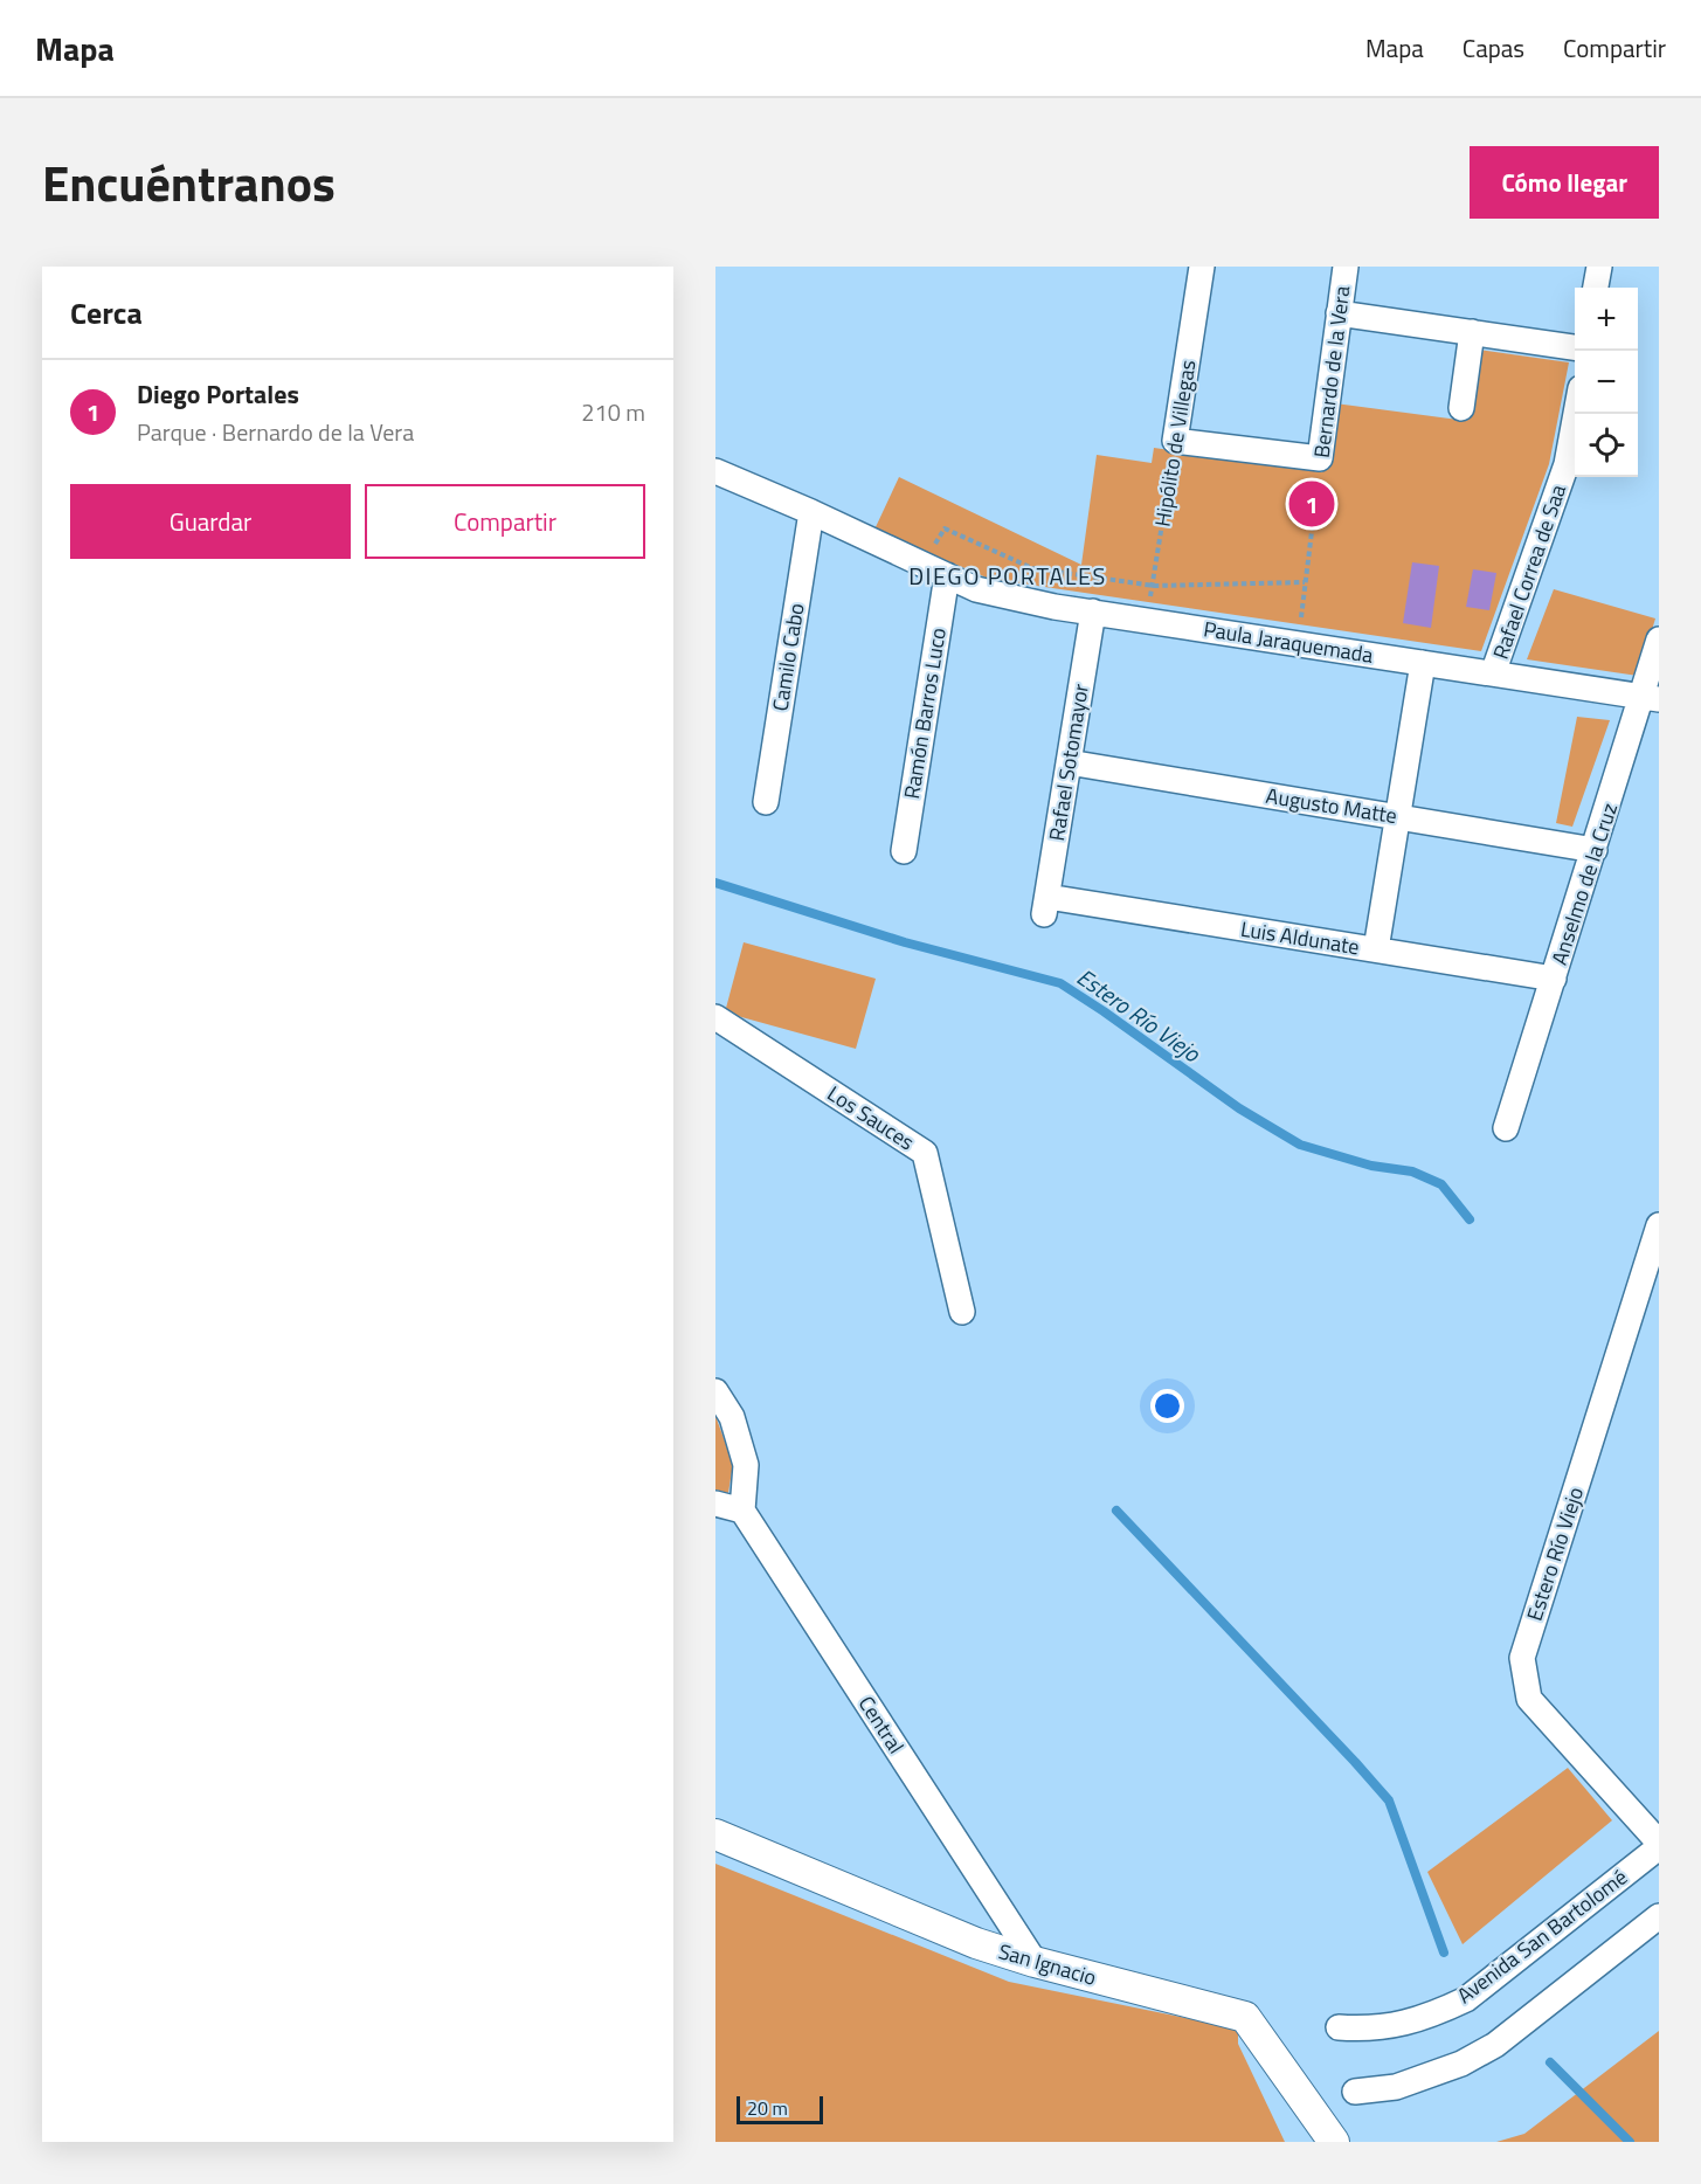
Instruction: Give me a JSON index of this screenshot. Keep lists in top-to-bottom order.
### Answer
{
  "streets": {
    "street": [
      "Bernardo de la Vera",
      "Hipólito de Villegas",
      "Rafael Correa de Saa",
      "Paula Jaraquemada",
      "Camilo Cabo",
      "Ramón Barros Luco",
      "Rafael Sotomayor",
      "Augusto Matte",
      "Anselmo de la Cruz",
      "Luis Aldunate",
      "Los Sauces",
      "Estero Río Viejo",
      "Central",
      "Avenida San Bartolomé",
      "San Ignacio"
    ]
  },
  "crossings": [
    ["Bernardo de la Vera", "Paula Jaraquemada"],
    ["Hipólito de Villegas", "Paula Jaraquemada"],
    ["Rafael Correa de Saa", "Paula Jaraquemada"],
    ["Paula Jaraquemada", "Camilo Cabo"],
    ["Paula Jaraquemada", "Ramón Barros Luco"],
    ["Paula Jaraquemada", "Rafael Sotomayor"],
    ["Paula Jaraquemada", "Anselmo de la Cruz"],
    ["Rafael Sotomayor", "Augusto Matte"],
    ["Rafael Sotomayor", "Luis Aldunate"],
    ["Augusto Matte", "Anselmo de la Cruz"],
    ["Anselmo de la Cruz", "Luis Aldunate"],
    ["Estero Río Viejo", "Avenida San Bartolomé"],
    ["Central", "San Ignacio"]
  ],
  "districts": ["DIEGO PORTALES"],
  "water": ["Estero Río Viejo"],
  "scale_bar": "20 m",
  "page": {
    "header": "Mapa",
    "nav": ["Mapa", "Capas", "Compartir"],
    "title": "Encuéntranos",
    "buttons": [
      "Cómo llegar",
      ["Guardar", "Compartir"]
    ],
    "heading": "Cerca",
    "map_buttons": ["+", "−"],
    "list": [
      {
        "mark": "1",
        "name": "Diego Portales",
        "note": "Parque · Bernardo de la Vera",
        "value": "210 m"
      }
    ],
    "pins": "1",
    "scale": "20 m"
  }
}
